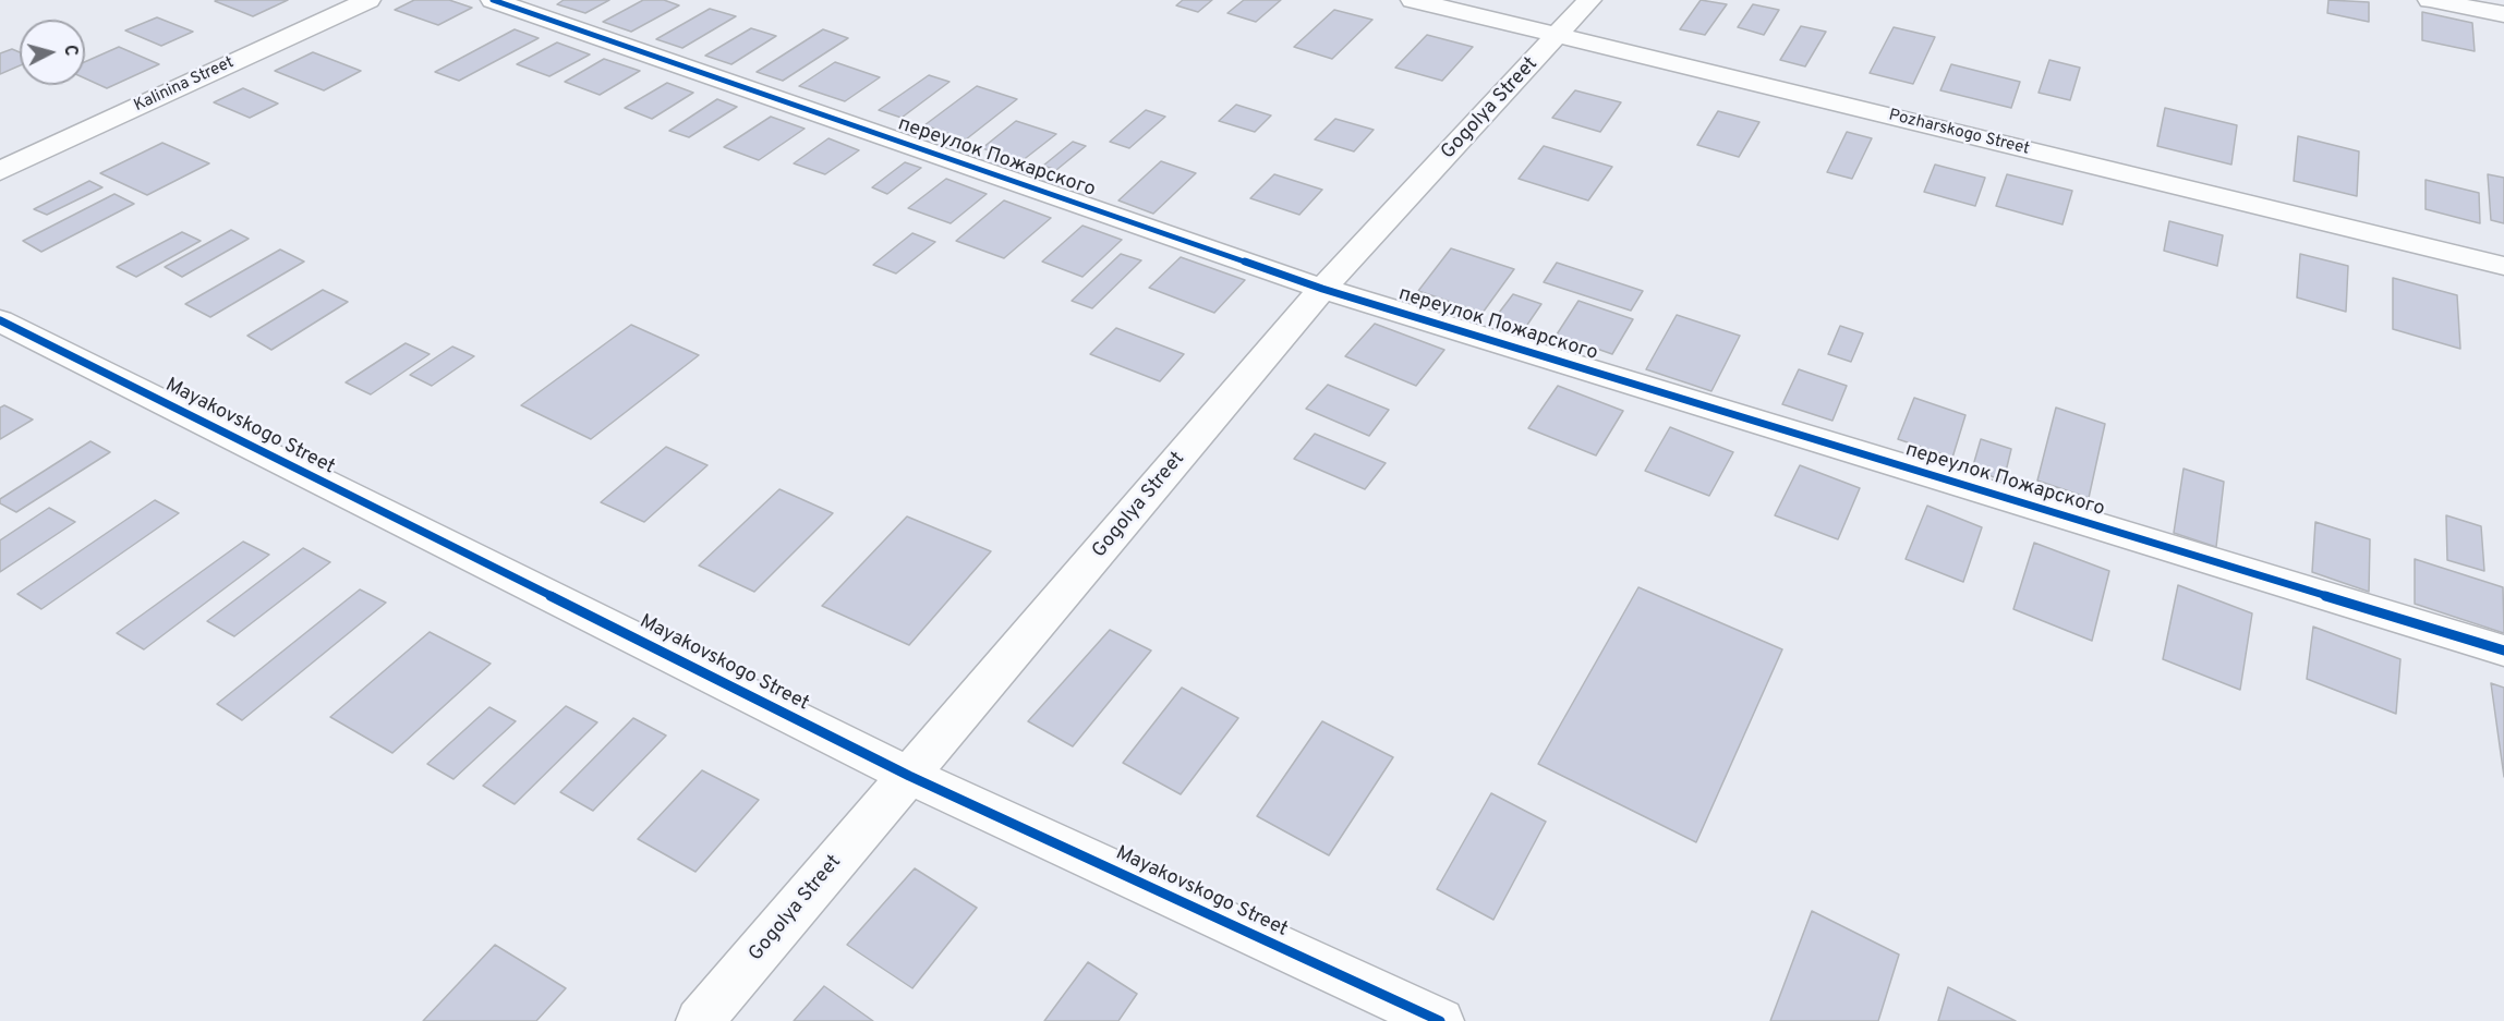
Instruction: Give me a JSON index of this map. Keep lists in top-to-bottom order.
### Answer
{
  "streets": {
    "street": [
      "Kalinina Street",
      "Gogolya Street",
      "Pozharskogo Street",
      "переулок Пожарского",
      "Mayakovskogo Street"
    ]
  },
  "crossings": [
    ["Gogolya Street", "Pozharskogo Street"],
    ["Gogolya Street", "переулок Пожарского"],
    ["Gogolya Street", "Mayakovskogo Street"]
  ],
  "north": "right"
}
